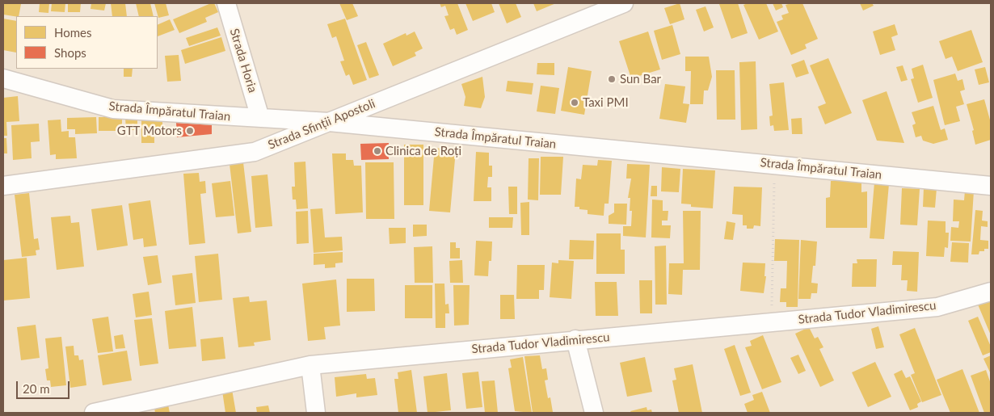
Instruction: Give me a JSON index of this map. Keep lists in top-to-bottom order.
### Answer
{
  "streets": {
    "street": [
      "Strada Horia",
      "Strada Împăratul Traian",
      "Strada Sfinții Apostoli",
      "Strada Tudor Vladimirescu"
    ]
  },
  "crossings": [
    ["Strada Horia", "Strada Împăratul Traian"],
    ["Strada Împăratul Traian", "Strada Sfinții Apostoli"]
  ],
  "places": [
    "Sun Bar",
    "Taxi PMI",
    "GTT Motors",
    "Clinica de Roți"
  ],
  "legend": ["Homes", "Shops"],
  "scale_bar": "20 m"
}
